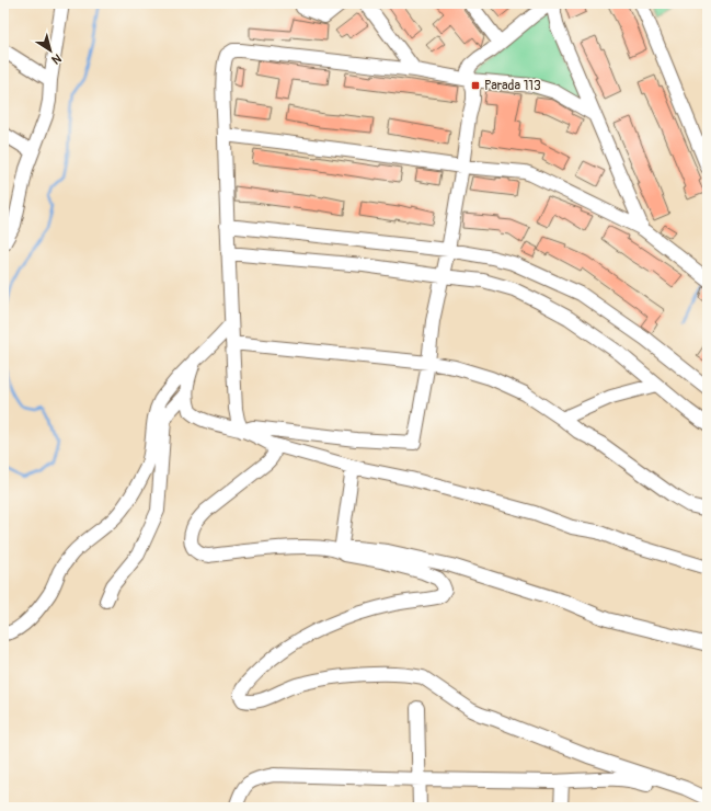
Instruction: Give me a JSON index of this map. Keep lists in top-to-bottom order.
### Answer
{
  "places": {
    "transit": ["Parada 113"]
  },
  "north": "bottom right"
}
